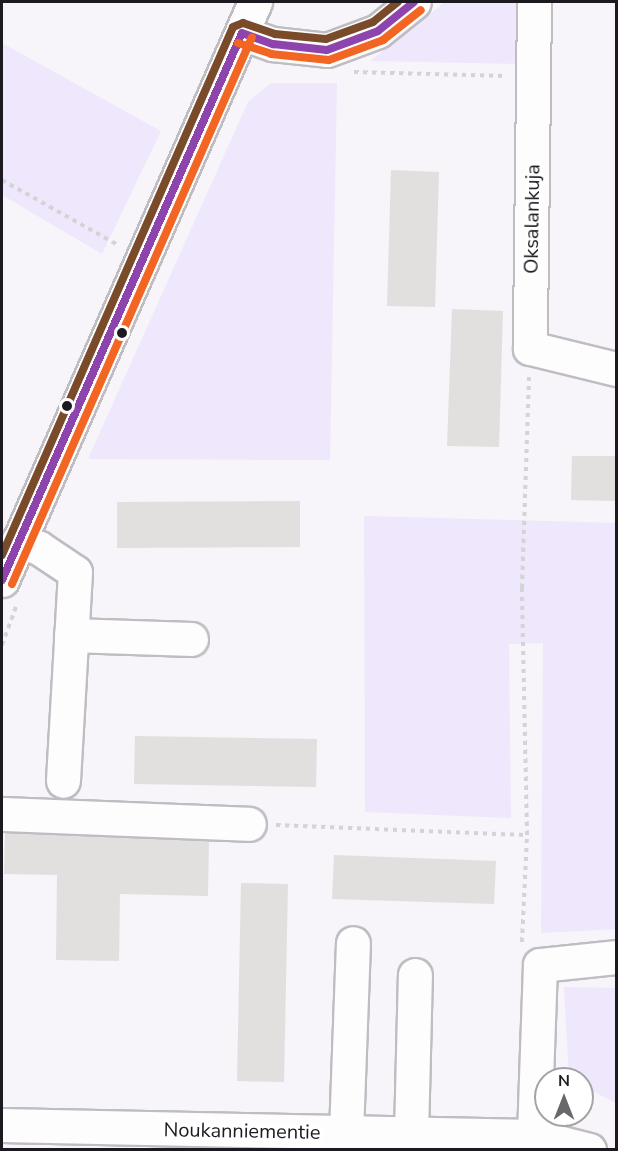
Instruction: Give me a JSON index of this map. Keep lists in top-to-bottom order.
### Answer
{
  "streets": {
    "street": ["Oksalankuja", "Noukanniementie"]
  },
  "north": "top"
}
